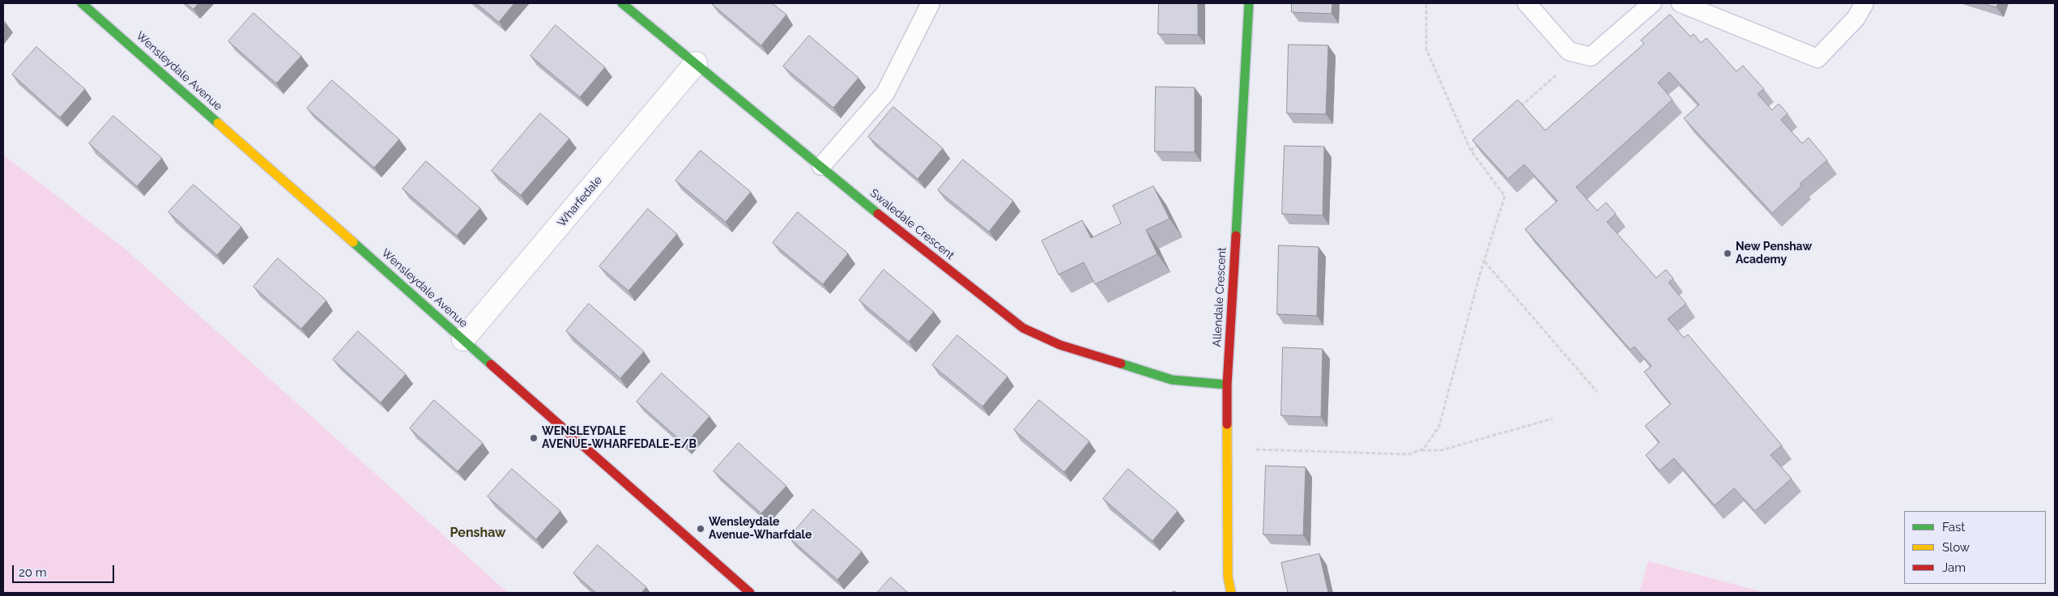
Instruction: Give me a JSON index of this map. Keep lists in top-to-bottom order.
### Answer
{
  "streets": {
    "street": [
      "Wensleydale Avenue",
      "Wharfedale",
      "Swaledale Crescent",
      "Allendale Crescent"
    ]
  },
  "crossings": [
    ["Wensleydale Avenue", "Wharfedale"],
    ["Wharfedale", "Swaledale Crescent"],
    ["Swaledale Crescent", "Allendale Crescent"]
  ],
  "districts": ["Penshaw"],
  "places": ["New Penshaw Academy", "WENSLEYDALE AVENUE-WHARFEDALE-E/B", "Wensleydale Avenue-Wharfdale"],
  "legend": ["Fast", "Slow", "Jam"],
  "scale_bar": "20 m"
}
